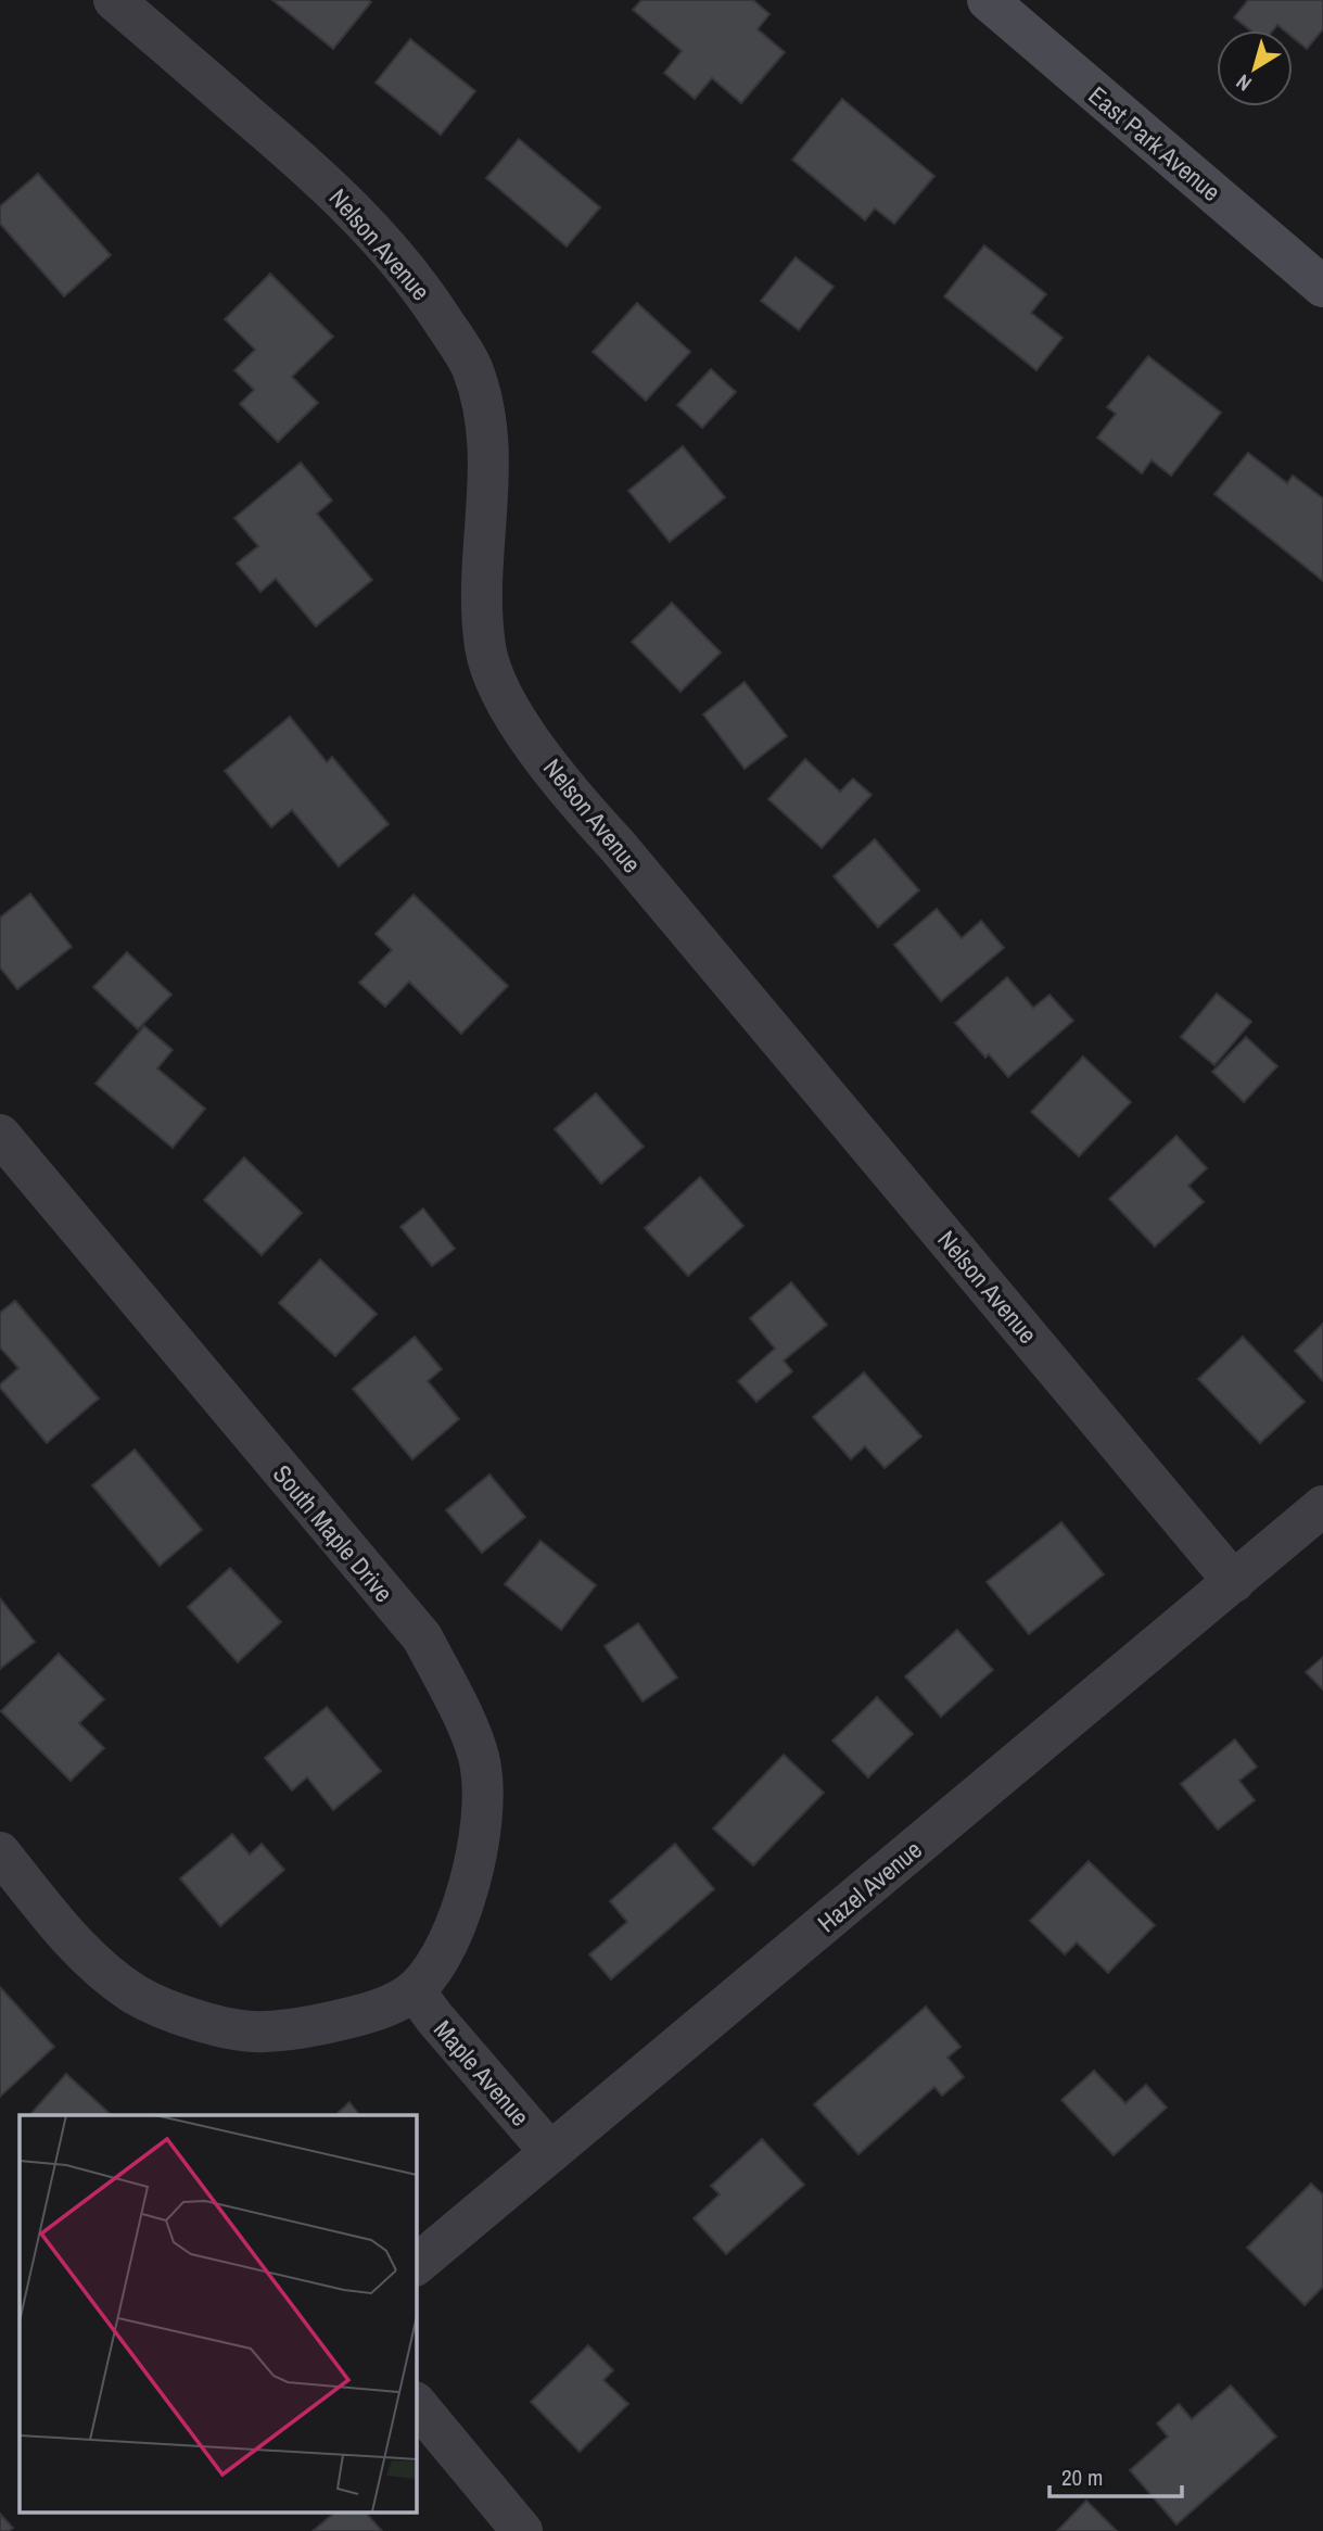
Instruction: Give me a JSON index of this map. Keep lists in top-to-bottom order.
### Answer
{
  "streets": {
    "main road": ["East Park Avenue"],
    "street": [
      "Nelson Avenue",
      "South Maple Drive",
      "Hazel Avenue",
      "Maple Avenue"
    ]
  },
  "crossings": [
    ["Nelson Avenue", "Hazel Avenue"],
    ["South Maple Drive", "Maple Avenue"],
    ["Hazel Avenue", "Maple Avenue"]
  ],
  "scale_bar": "20 m",
  "north": "bottom left"
}
